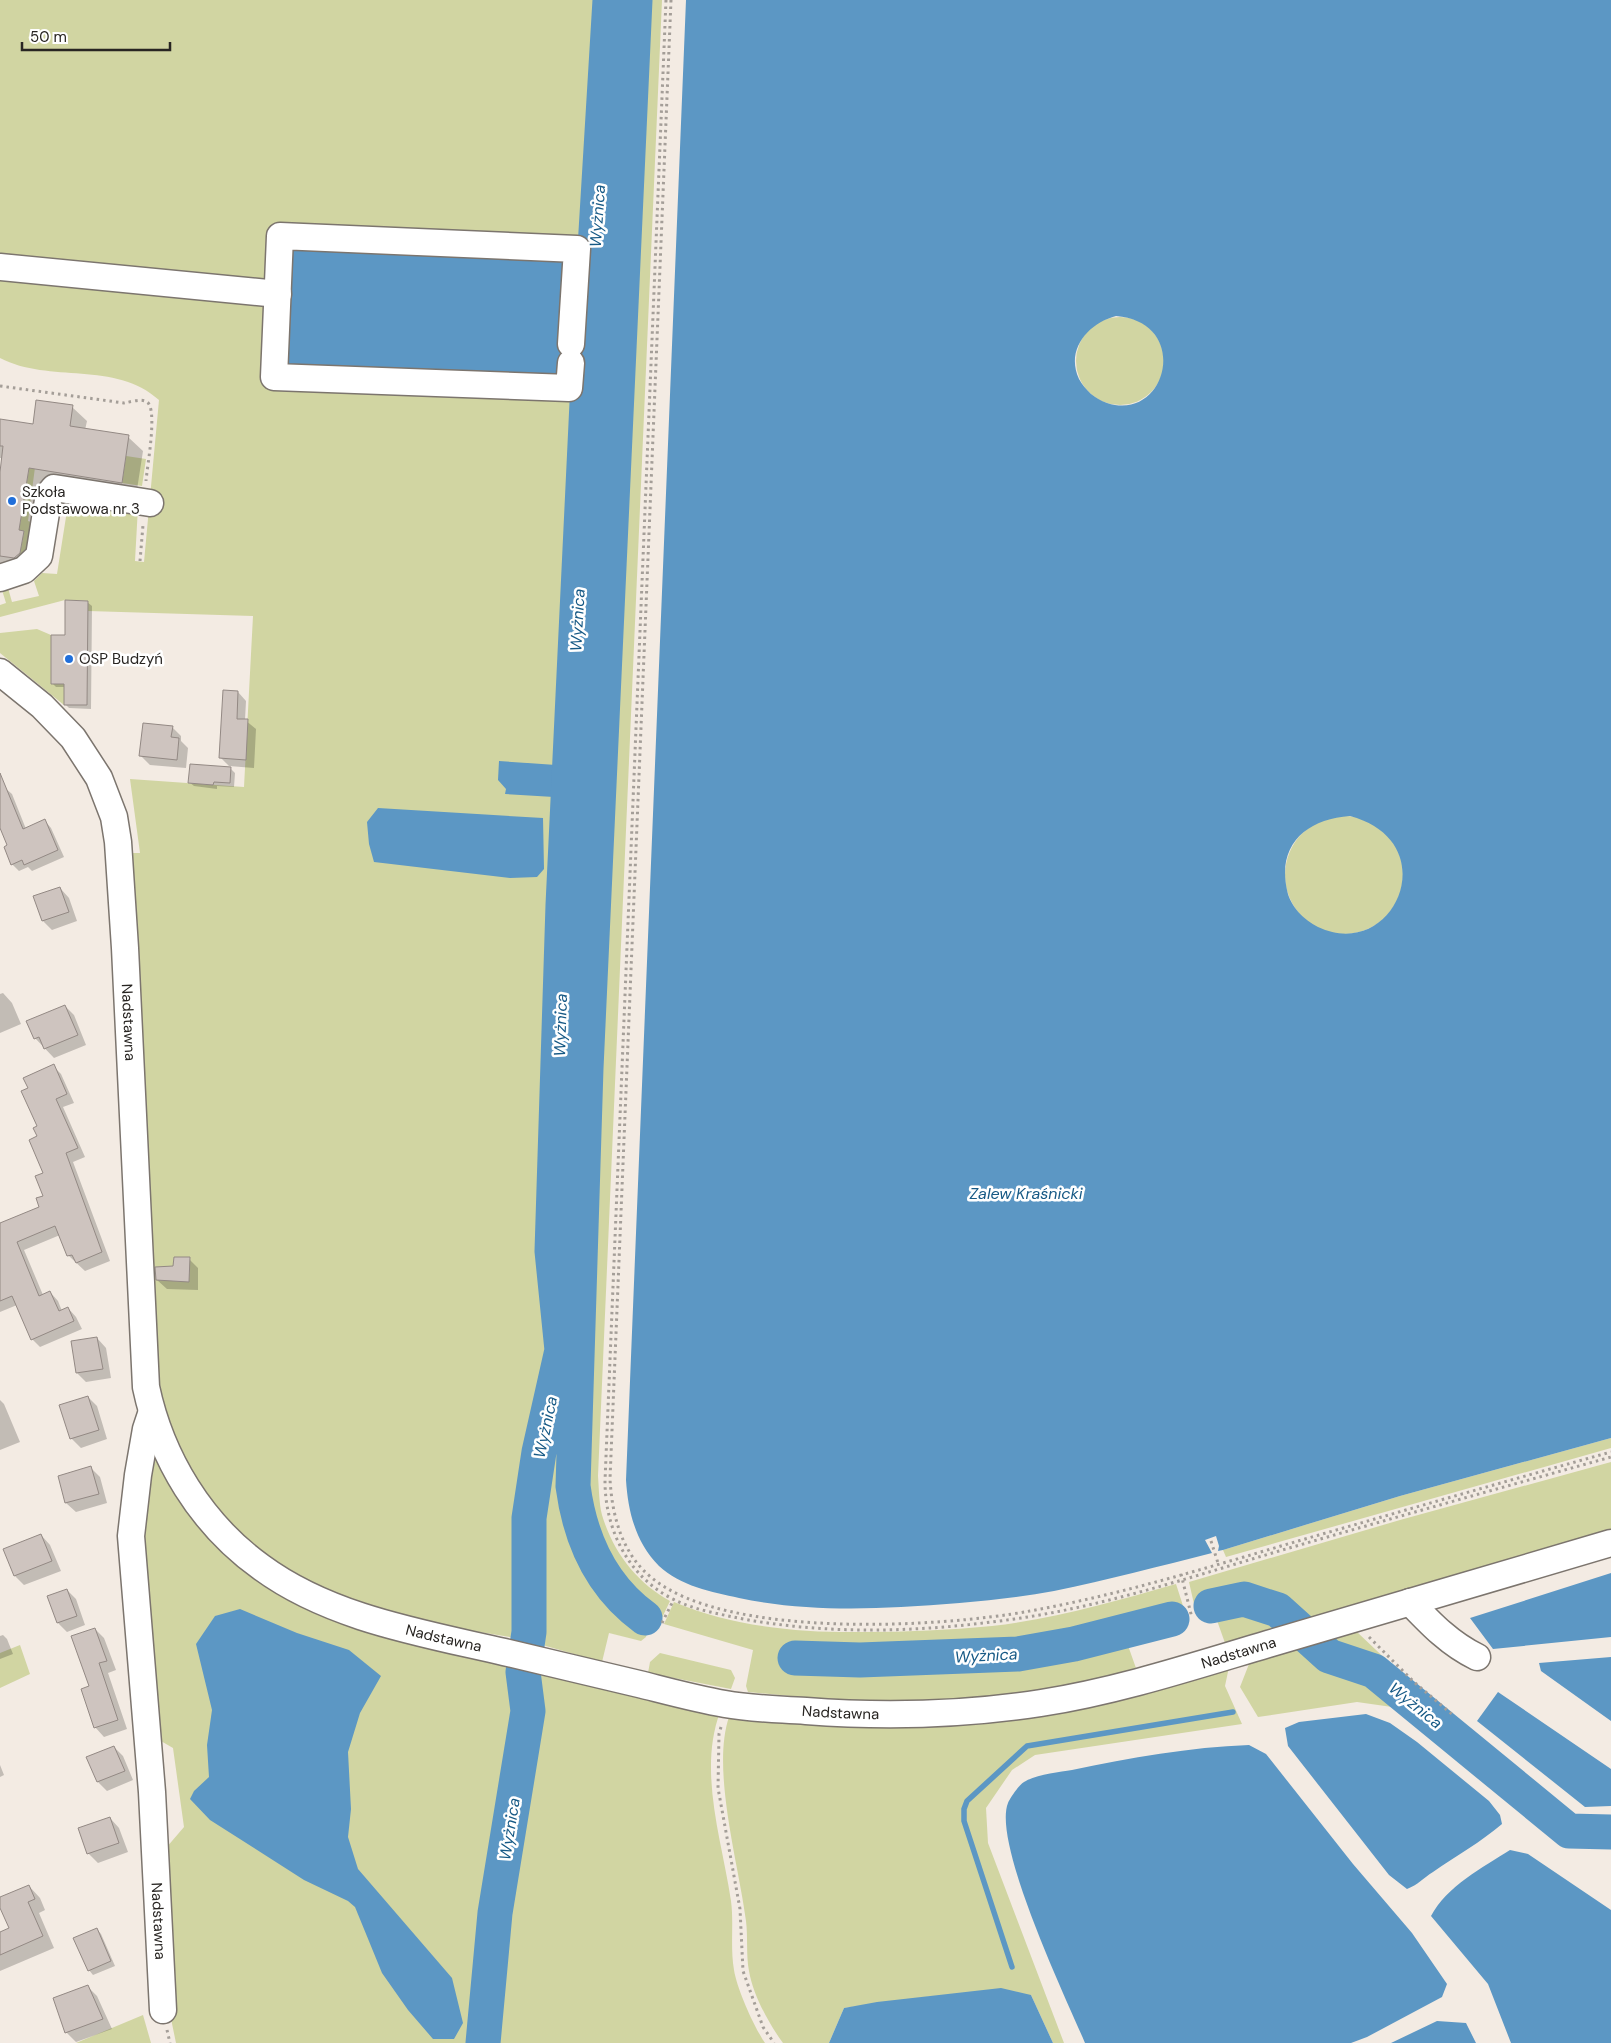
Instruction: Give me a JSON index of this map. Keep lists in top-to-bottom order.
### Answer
{
  "streets": {
    "street": ["Nadstawna"]
  },
  "water": ["Wyżnica", "Zalew Kraśnicki"],
  "places": ["Szkoła Podstawowa nr 3", "OSP Budzyń"],
  "scale_bar": "50 m"
}
